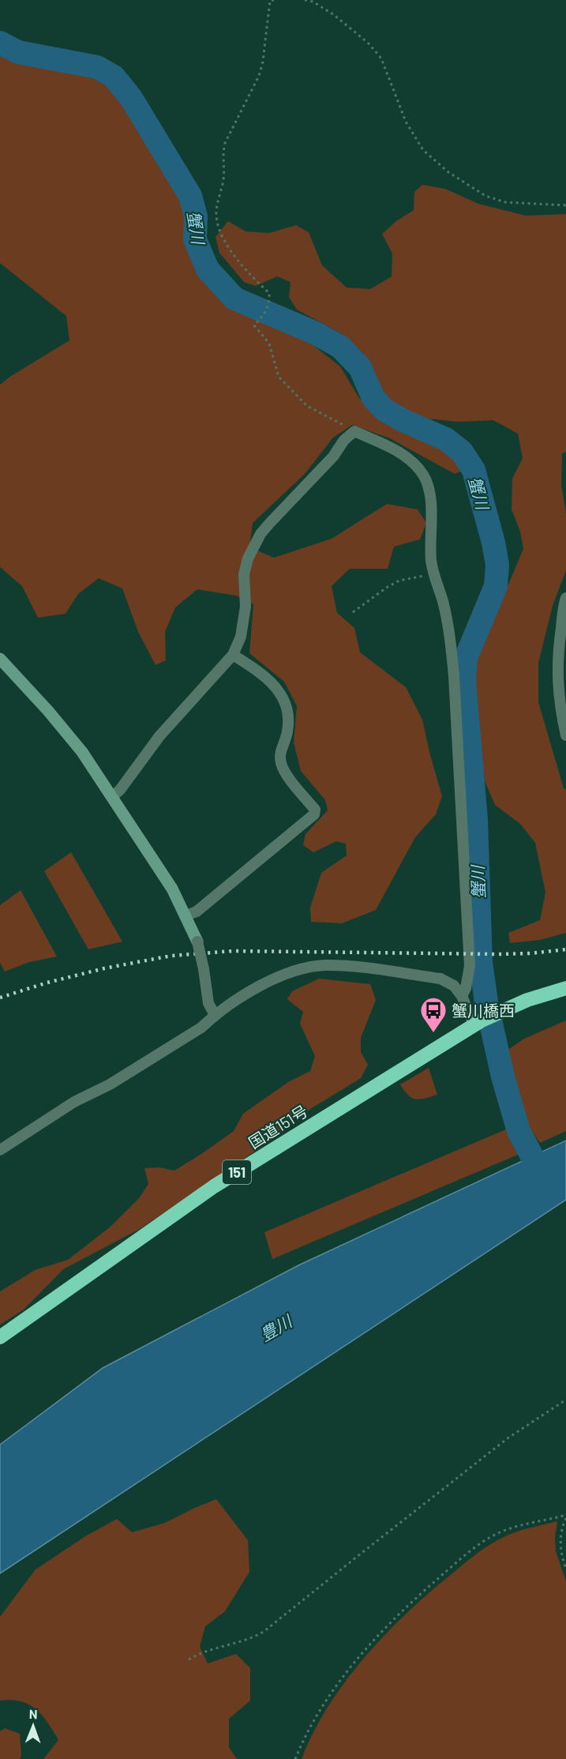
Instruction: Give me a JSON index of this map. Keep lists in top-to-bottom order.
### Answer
{
  "streets": {
    "highway": ["国道151号", "151"]
  },
  "water": ["蟹川", "豊川"],
  "places": {
    "bus stop": ["蟹川橋西"]
  },
  "north": "top"
}
